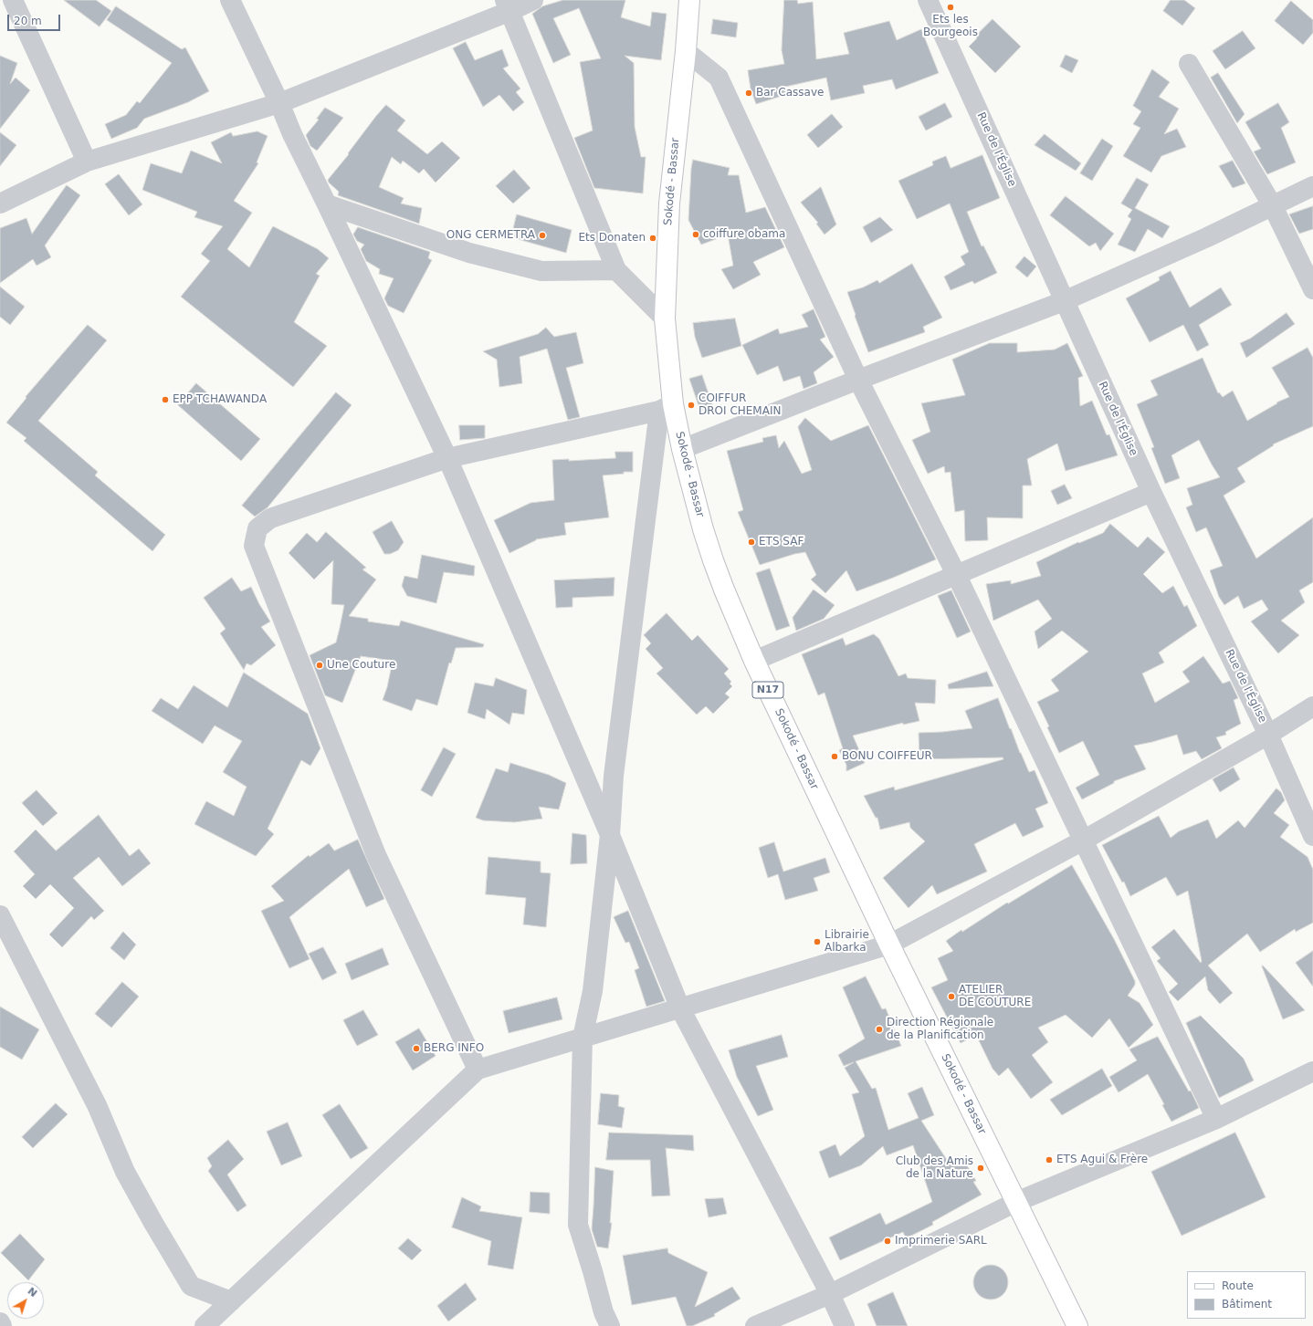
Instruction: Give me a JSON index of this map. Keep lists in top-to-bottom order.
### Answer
{
  "streets": {
    "main road": ["Sokodé - Bassar", "N17"],
    "street": ["Rue de l'Église"]
  },
  "places": [
    "Ets les Bourgeois",
    "Bar Cassave",
    "coiffure obama",
    "ONG CERMETRA",
    "Ets Donaten",
    "EPP TCHAWANDA",
    "COIFFUR DROI CHEMAIN",
    "ETS SAF",
    "Une Couture",
    "BONU COIFFEUR",
    "Librairie Albarka",
    "ATELIER DE COUTURE",
    "Direction Régionale de la Planification",
    "BERG INFO",
    "ETS Agui & Frère",
    "Club des Amis de la Nature",
    "Imprimerie SARL"
  ],
  "legend": ["Route", "Bâtiment"],
  "scale_bar": "20 m",
  "north": "top right"
}
